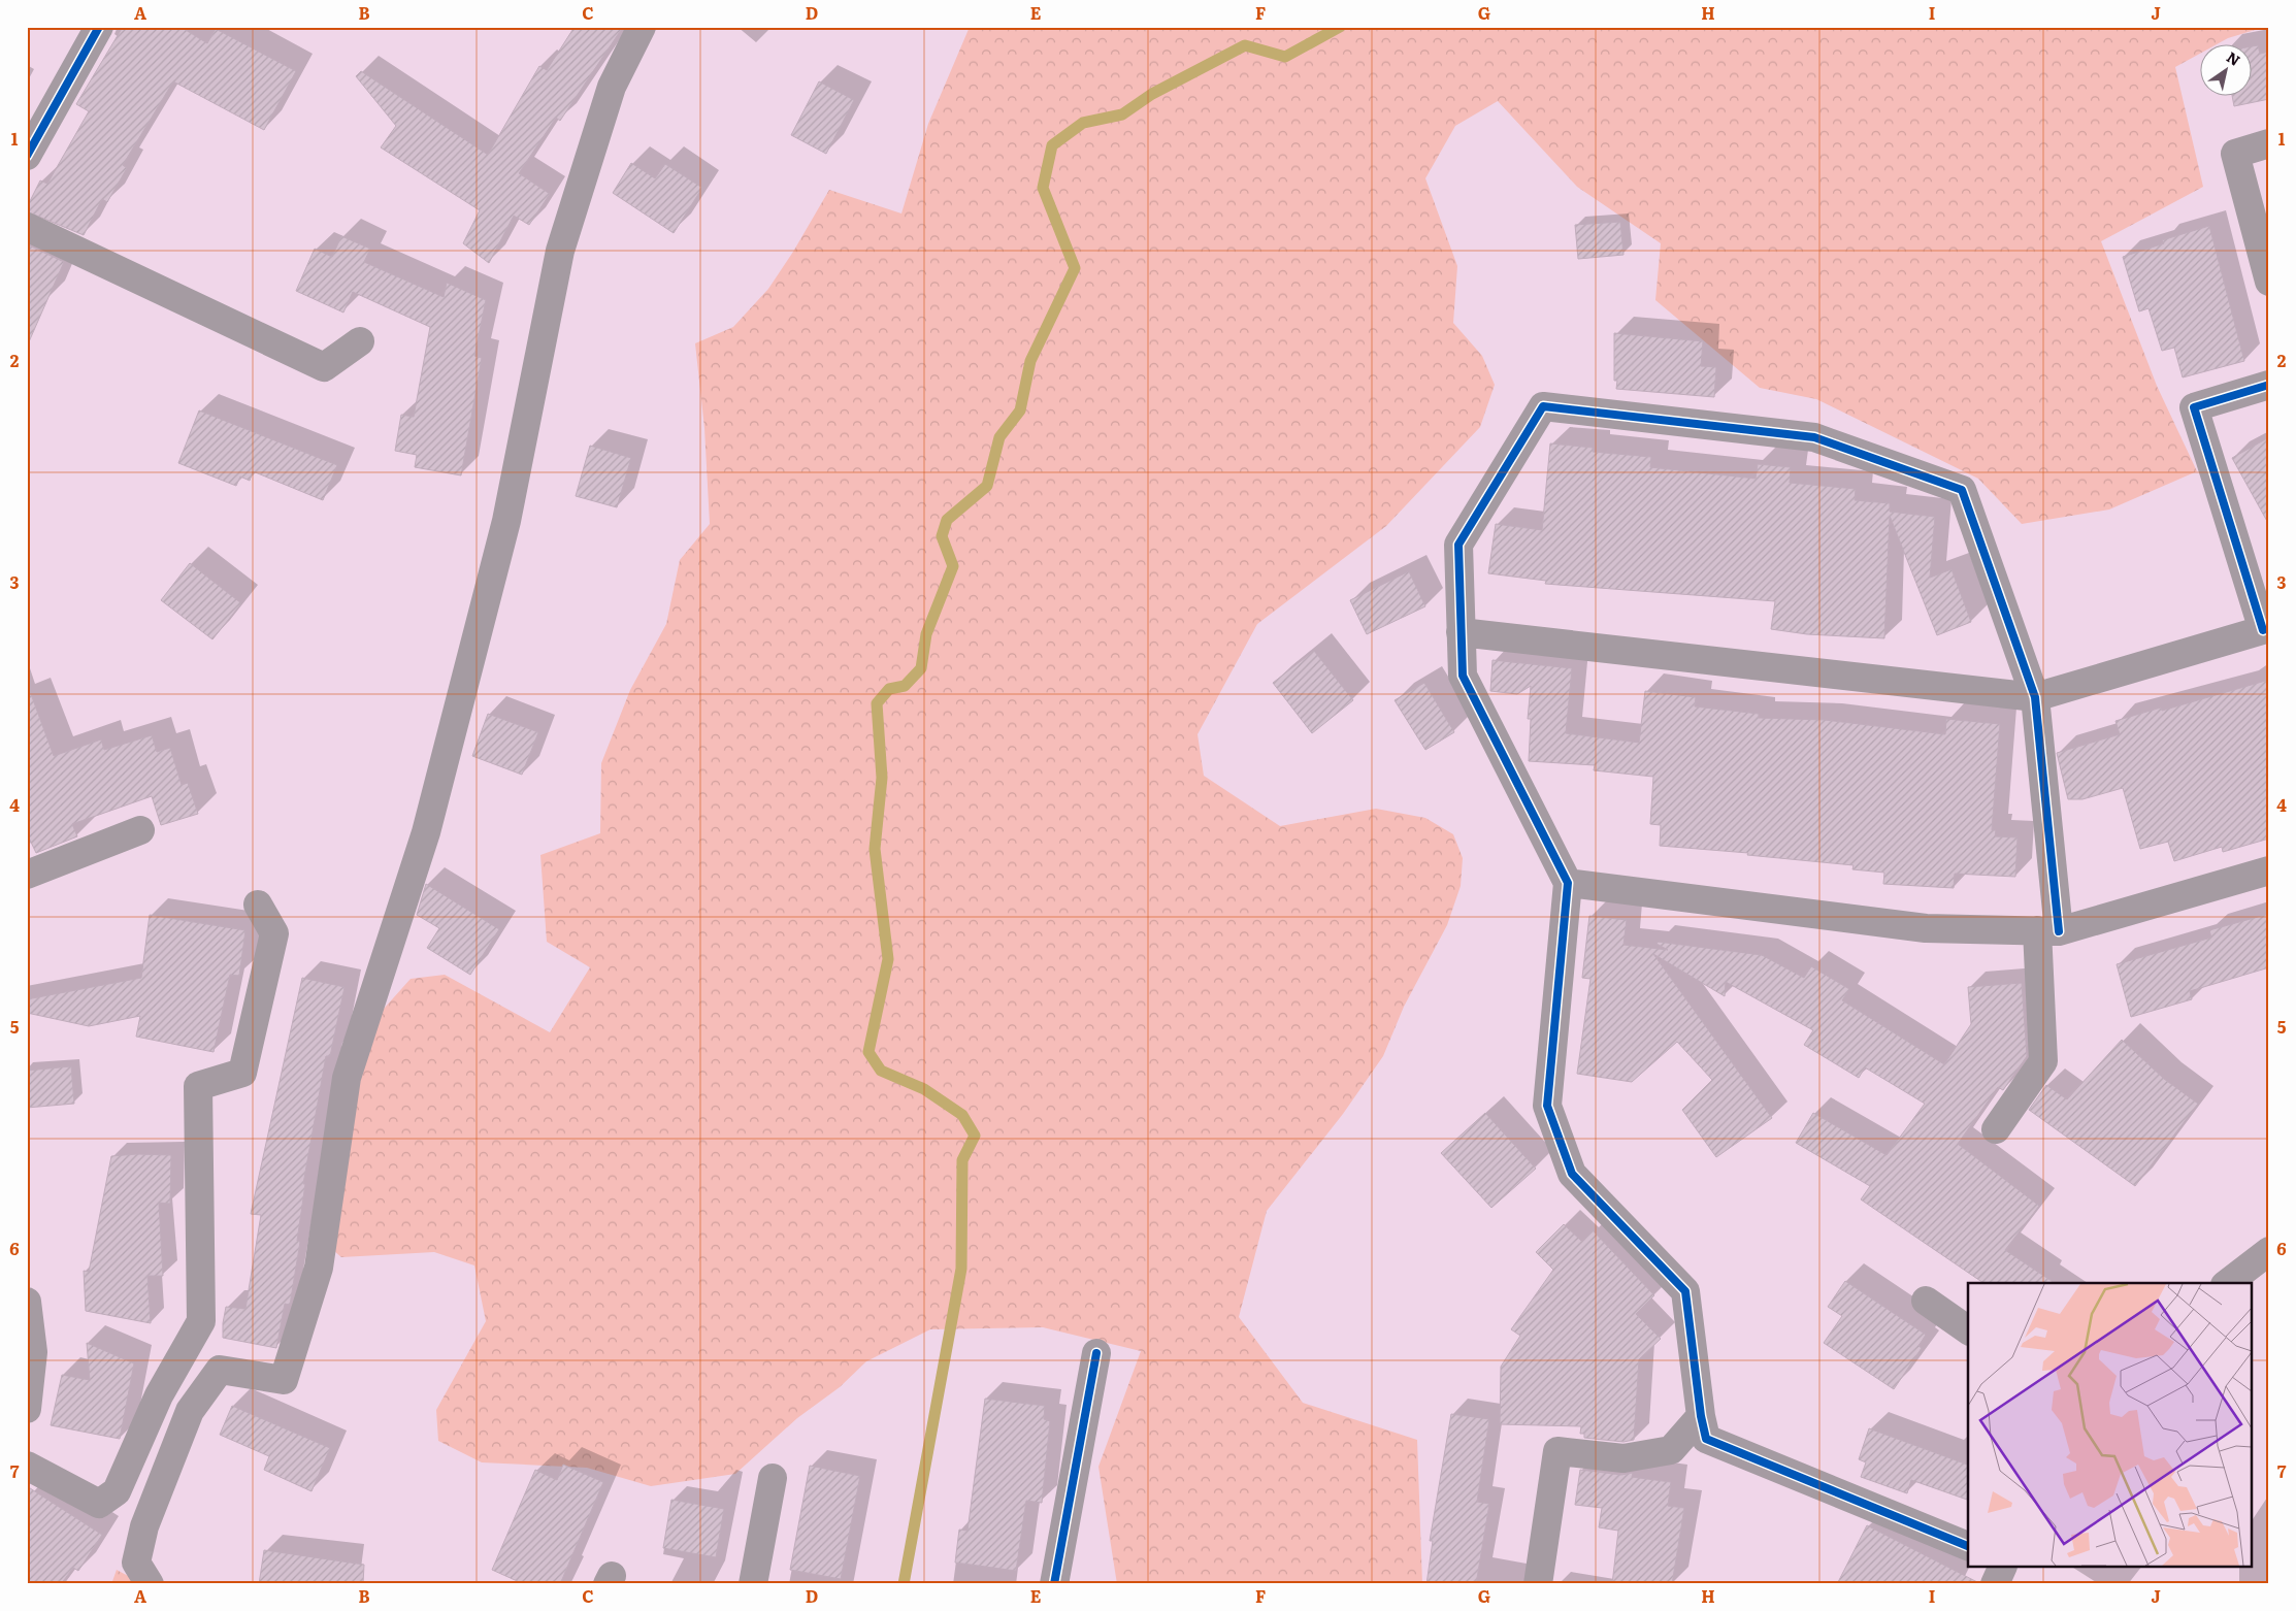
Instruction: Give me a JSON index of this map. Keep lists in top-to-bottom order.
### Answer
{
  "north": "top right",
  "grid": {
    "columns": [
      "A",
      "B",
      "C",
      "D",
      "E",
      "F",
      "G",
      "H",
      "I",
      "J"
    ],
    "rows": [
      "1",
      "2",
      "3",
      "4",
      "5",
      "6",
      "7"
    ]
  }
}
